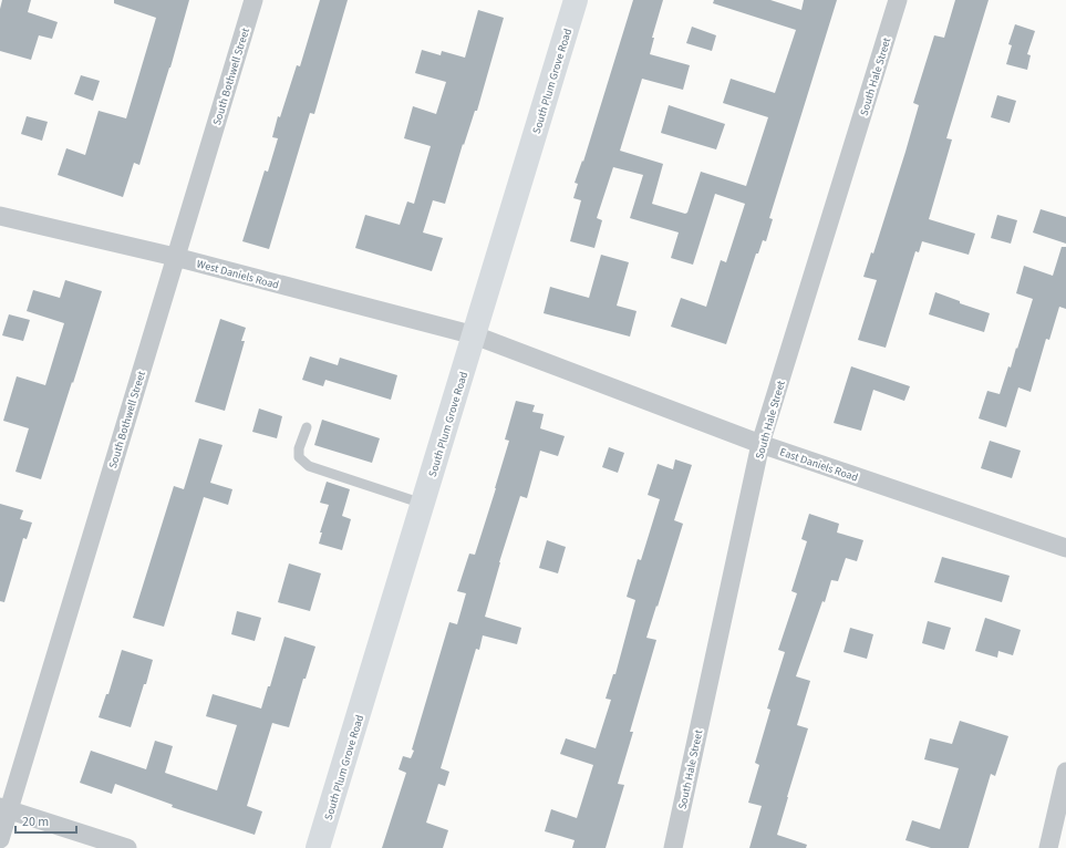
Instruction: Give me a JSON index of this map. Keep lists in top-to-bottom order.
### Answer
{
  "streets": {
    "main road": ["South Plum Grove Road"],
    "street": [
      "South Bothwell Street",
      "South Hale Street",
      "West Daniels Road",
      "East Daniels Road"
    ]
  },
  "crossings": [
    ["South Bothwell Street", "West Daniels Road"],
    ["South Hale Street", "East Daniels Road"],
    ["South Plum Grove Road", "West Daniels Road"],
    ["South Plum Grove Road", "East Daniels Road"],
    ["West Daniels Road", "East Daniels Road"]
  ],
  "scale_bar": "20 m"
}
